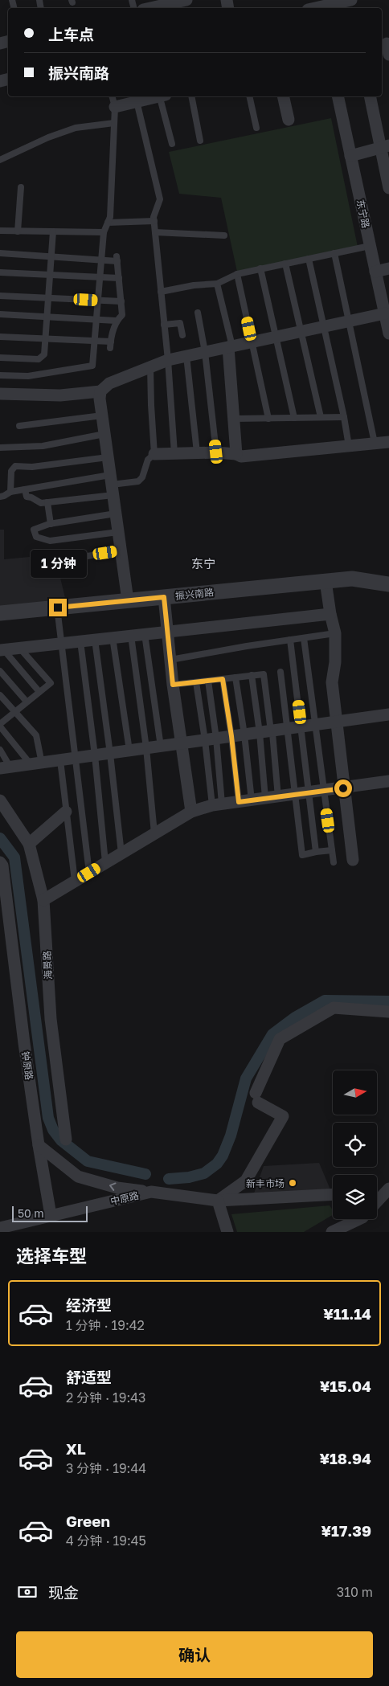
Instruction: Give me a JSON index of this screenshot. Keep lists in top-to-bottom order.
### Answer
{
  "streets": {
    "street": [
      "东宁路",
      "振兴南路",
      "海景路",
      "钟原路",
      "中原路"
    ]
  },
  "crossings": [
    ["钟原路", "中原路"]
  ],
  "districts": ["东宁"],
  "places": ["新丰市场"],
  "scale_bar": "50 m",
  "north": "right",
  "page": {
    "banner": ["上车点", "振兴南路"],
    "bubble": "1 分钟",
    "scale": "50 m",
    "heading": "选择车型",
    "list": [
      {
        "name": "经济型",
        "note": "1 分钟 · 19:42",
        "value": "¥11.14"
      },
      {
        "name": "舒适型",
        "note": "2 分钟 · 19:43",
        "value": "¥15.04"
      },
      {
        "name": "XL",
        "note": "3 分钟 · 19:44",
        "value": "¥18.94"
      },
      {
        "name": "Green",
        "note": "4 分钟 · 19:45",
        "value": "¥17.39"
      }
    ],
    "pay": ["现金", "310 m"],
    "buttons": "确认"
  }
}
